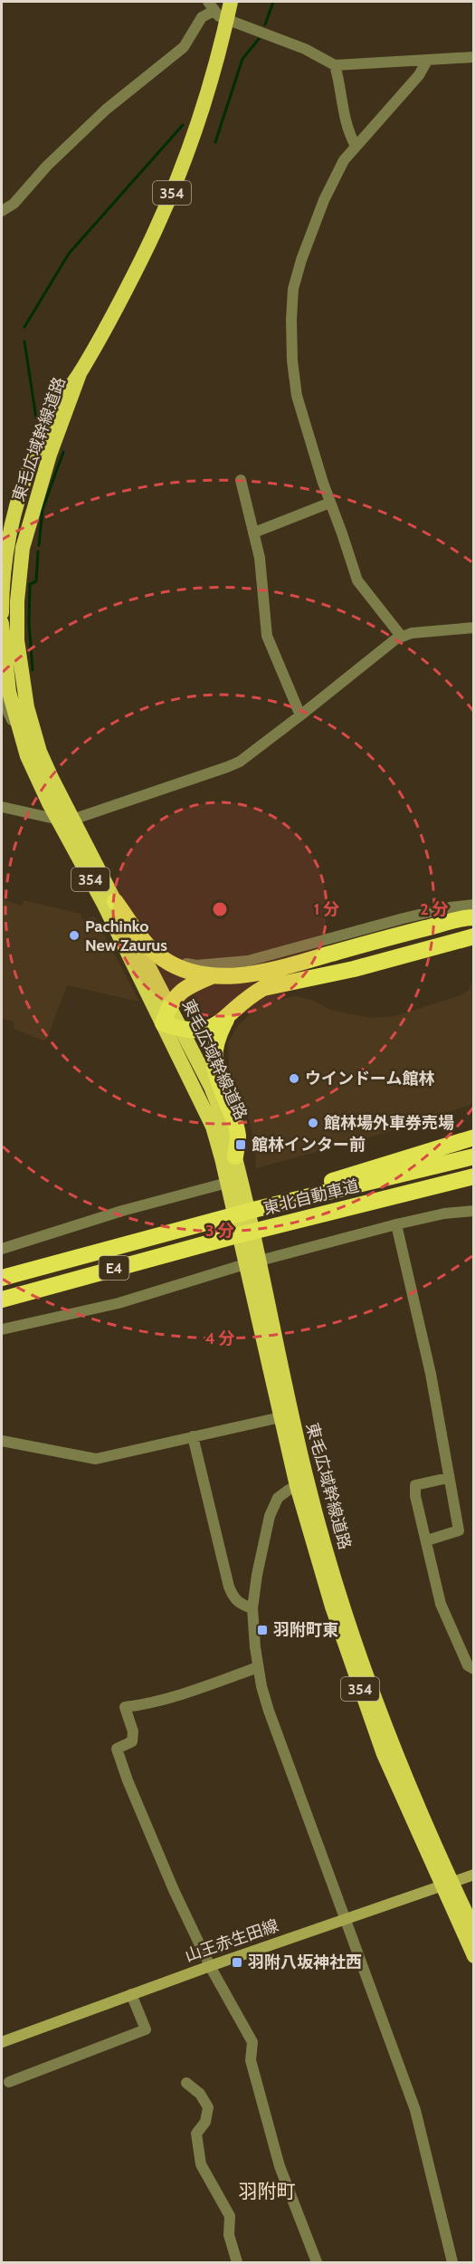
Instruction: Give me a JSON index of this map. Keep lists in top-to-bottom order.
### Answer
{
  "streets": {
    "highway": [
      "354",
      "東毛広域幹線道路",
      "東北自動車道",
      "E4"
    ],
    "main road": ["山王赤生田線"]
  },
  "crossings": [
    ["東毛広域幹線道路", "山王赤生田線"]
  ],
  "districts": ["羽附町"],
  "places": {
    "other": ["Pachinko New Zaurus", "ウインドーム館林", "館林場外車券売場"],
    "transit": ["館林インター前", "羽附町東", "羽附八坂神社西"]
  },
  "rings": [
    "1 分",
    "2 分",
    "3 分",
    "4 分"
  ]
}
